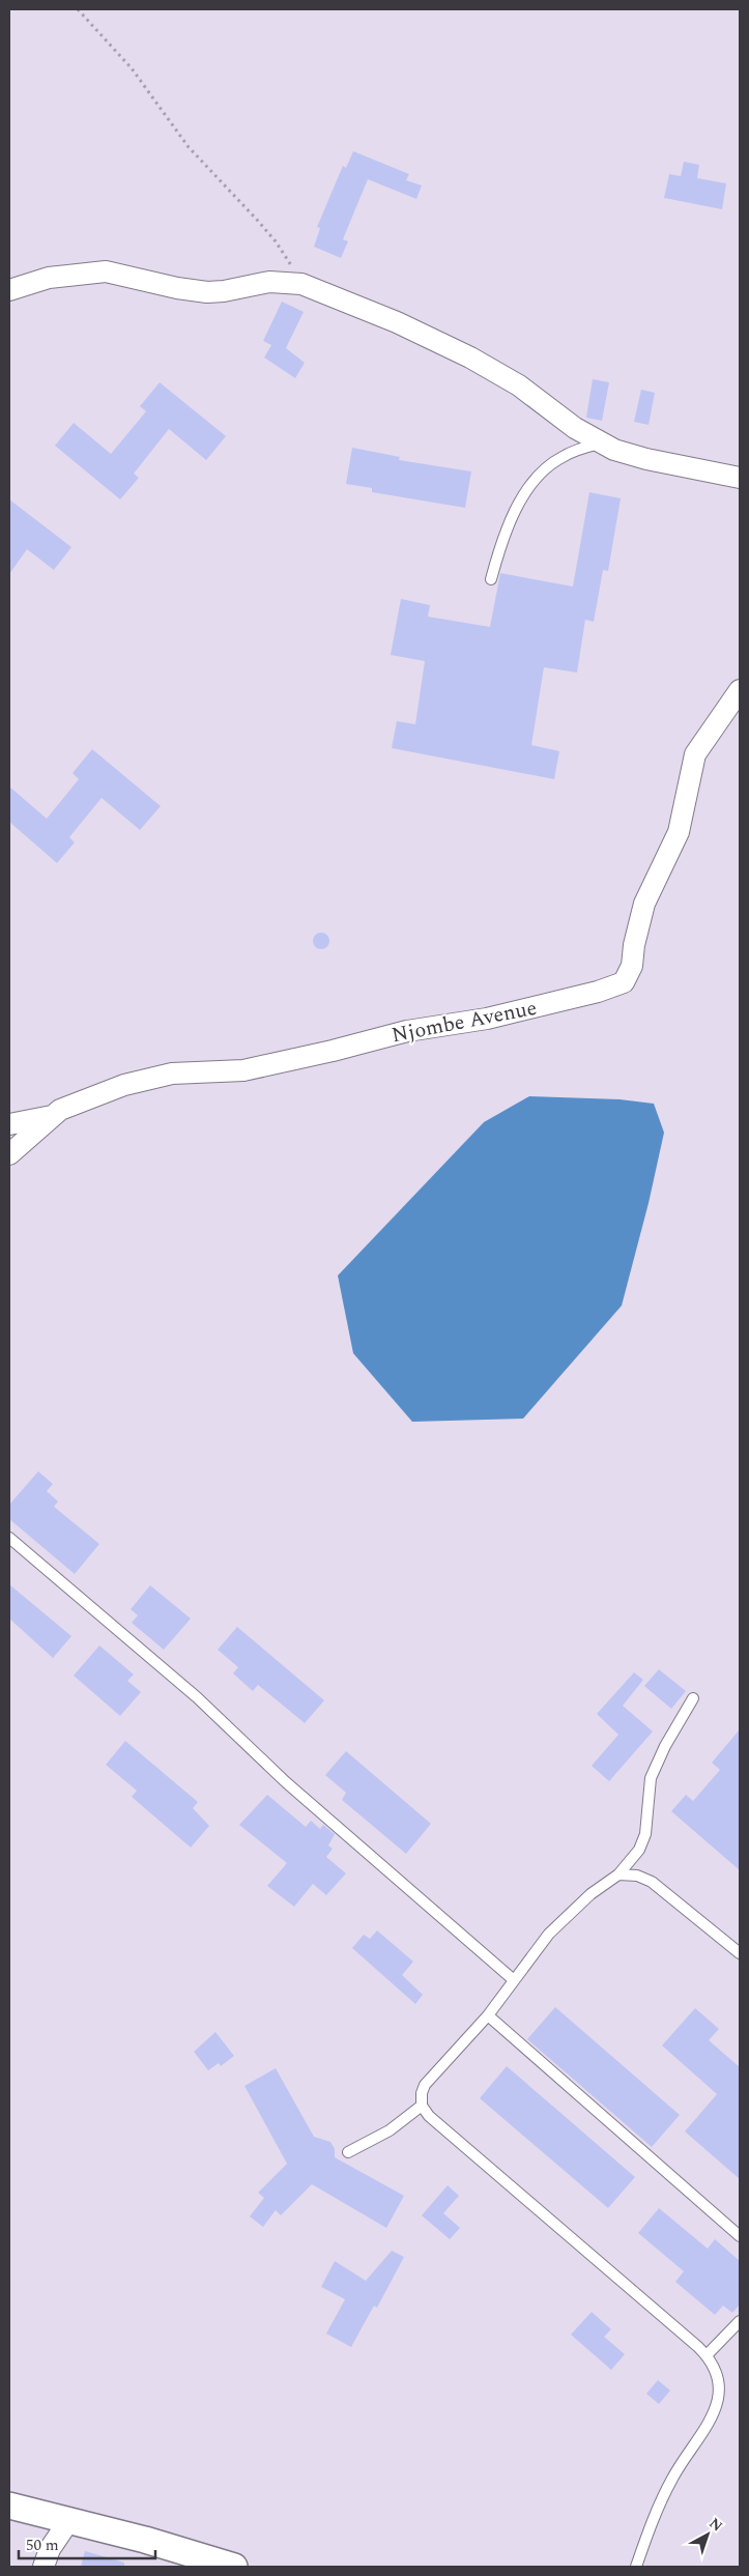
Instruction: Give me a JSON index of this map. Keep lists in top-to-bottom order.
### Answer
{
  "streets": {
    "street": ["Njombe Avenue"]
  },
  "scale_bar": "50 m",
  "north": "top right"
}
